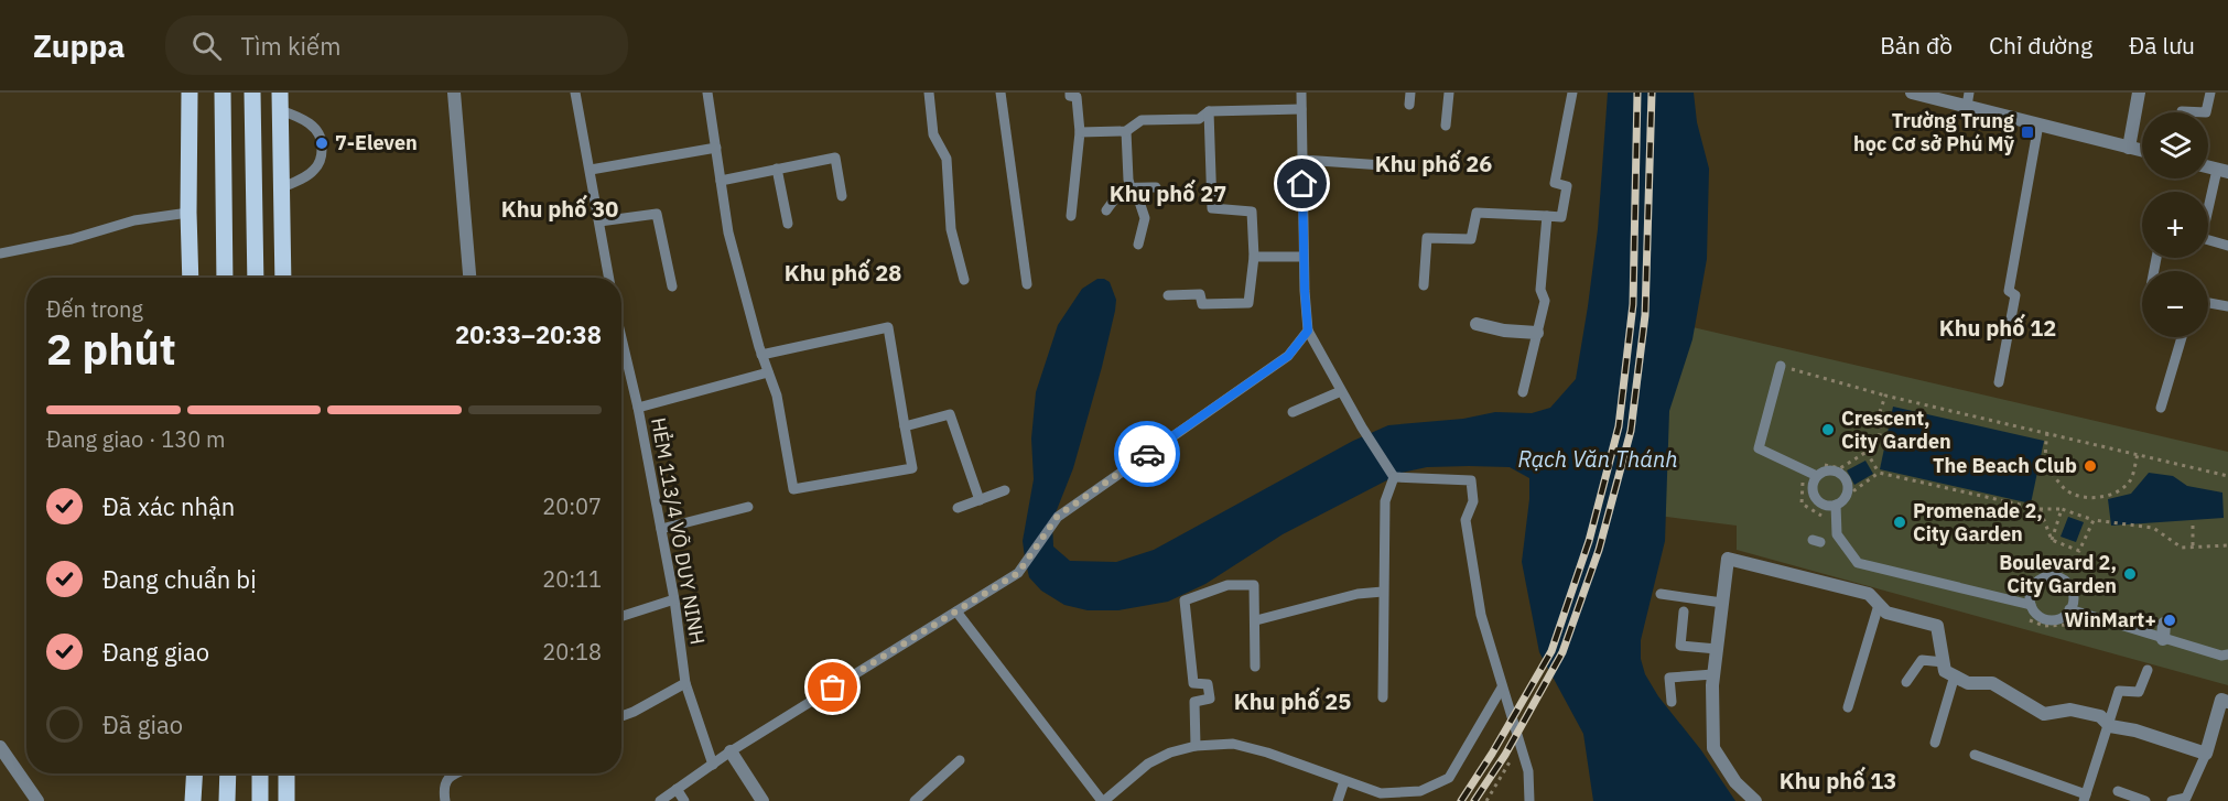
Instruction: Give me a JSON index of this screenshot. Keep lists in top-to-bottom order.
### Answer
{
  "streets": {
    "lane": ["HẺM 113/4 VÕ DUY NINH"]
  },
  "districts": [
    "Khu phố 26",
    "Khu phố 27",
    "Khu phố 30",
    "Khu phố 28",
    "Khu phố 12",
    "Khu phố 25",
    "Khu phố 13"
  ],
  "water": ["Rạch Văn Thánh"],
  "places": {
    "transit": ["Trường Trung học Cơ sở Phú Mỹ"],
    "other": [
      "7-Eleven",
      "Crescent, City Garden",
      "The Beach Club",
      "Promenade 2, City Garden",
      "Boulevard 2, City Garden",
      "WinMart+"
    ]
  },
  "page": {
    "header": "Zuppa",
    "search": "Tìm kiếm",
    "nav": ["Bản đồ", "Chỉ đường", "Đã lưu"],
    "map_buttons": ["+", "−"],
    "heading": ["2 phút", "Đến trong", "20:33–20:38"],
    "bar": "Đang giao · 130 m",
    "list": [
      ["Đã xác nhận", "20:07"],
      ["Đang chuẩn bị", "20:11"],
      ["Đang giao", "20:18"],
      "Đã giao"
    ]
  }
}
